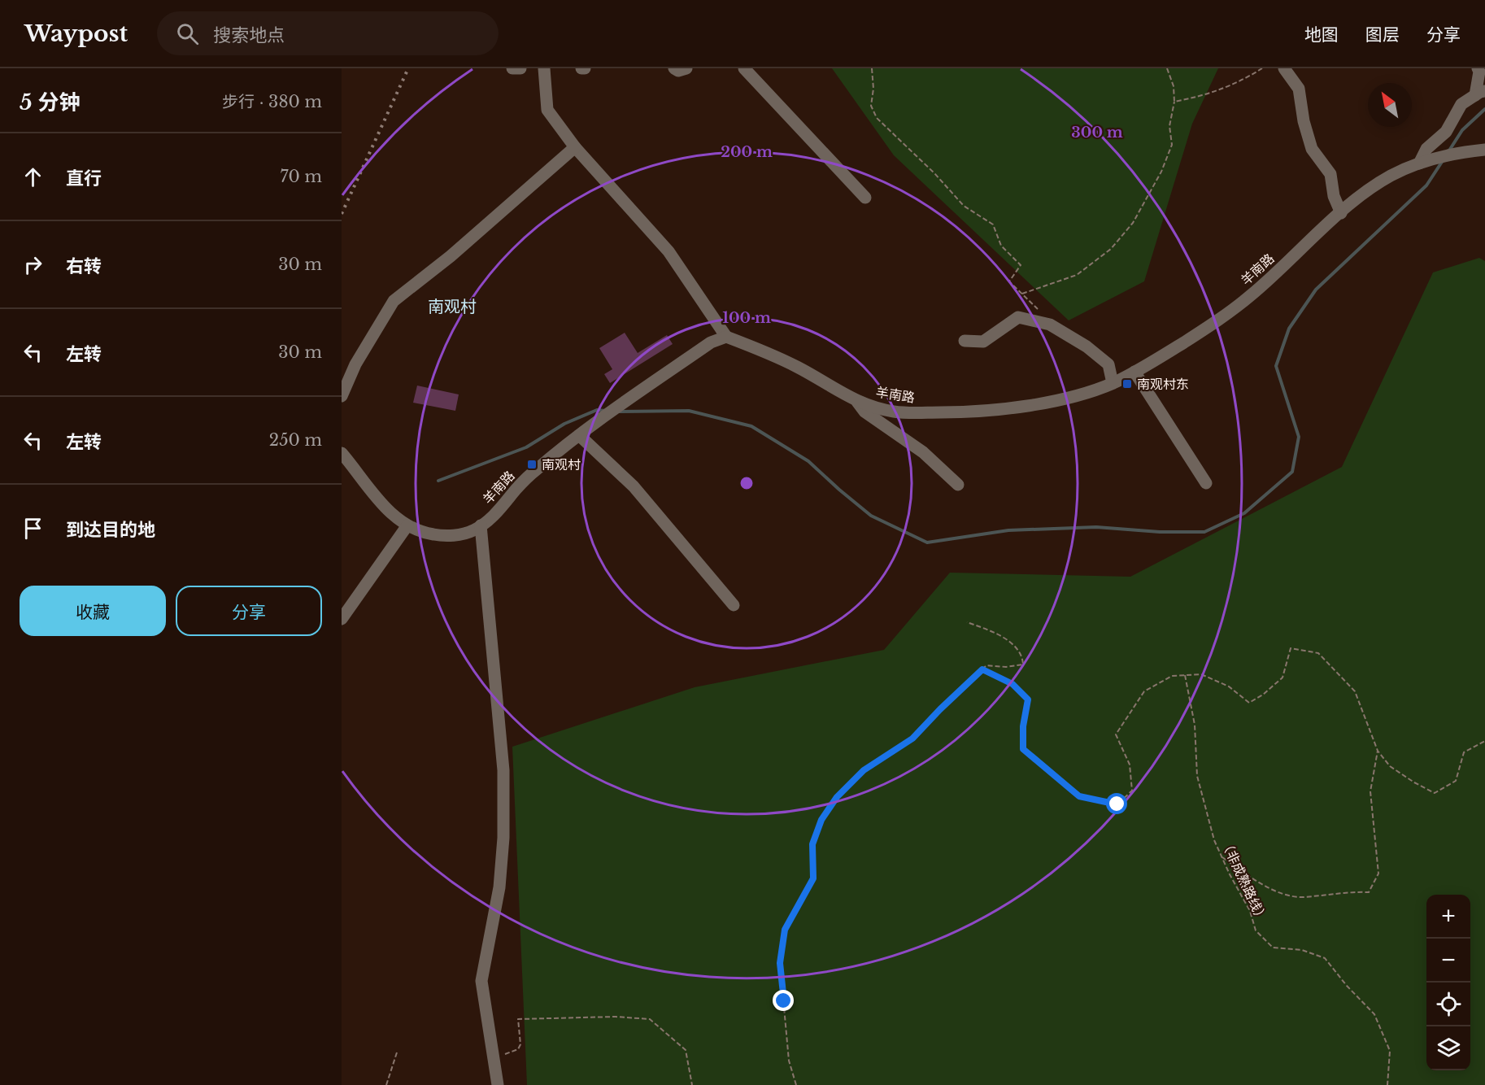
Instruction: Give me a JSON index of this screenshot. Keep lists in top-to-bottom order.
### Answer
{
  "streets": {
    "street": ["羊南路"],
    "path": ["（非成熟路线）"]
  },
  "districts": ["南观村"],
  "places": {
    "transit": ["南观村东", "南观村"]
  },
  "north": "top left",
  "page": {
    "header": "Waypost",
    "search": "搜索地点",
    "nav": ["地图", "图层", "分享"],
    "heading": ["5 分钟", "步行 · 380 m"],
    "list": [
      ["直行", "70 m"],
      ["右转", "30 m"],
      ["左转", "30 m"],
      ["左转", "250 m"],
      "到达目的地"
    ],
    "buttons": ["收藏", "分享"],
    "map_buttons": ["+", "−"]
  },
  "rings": ["300 m", "200 m", "100 m"]
}
